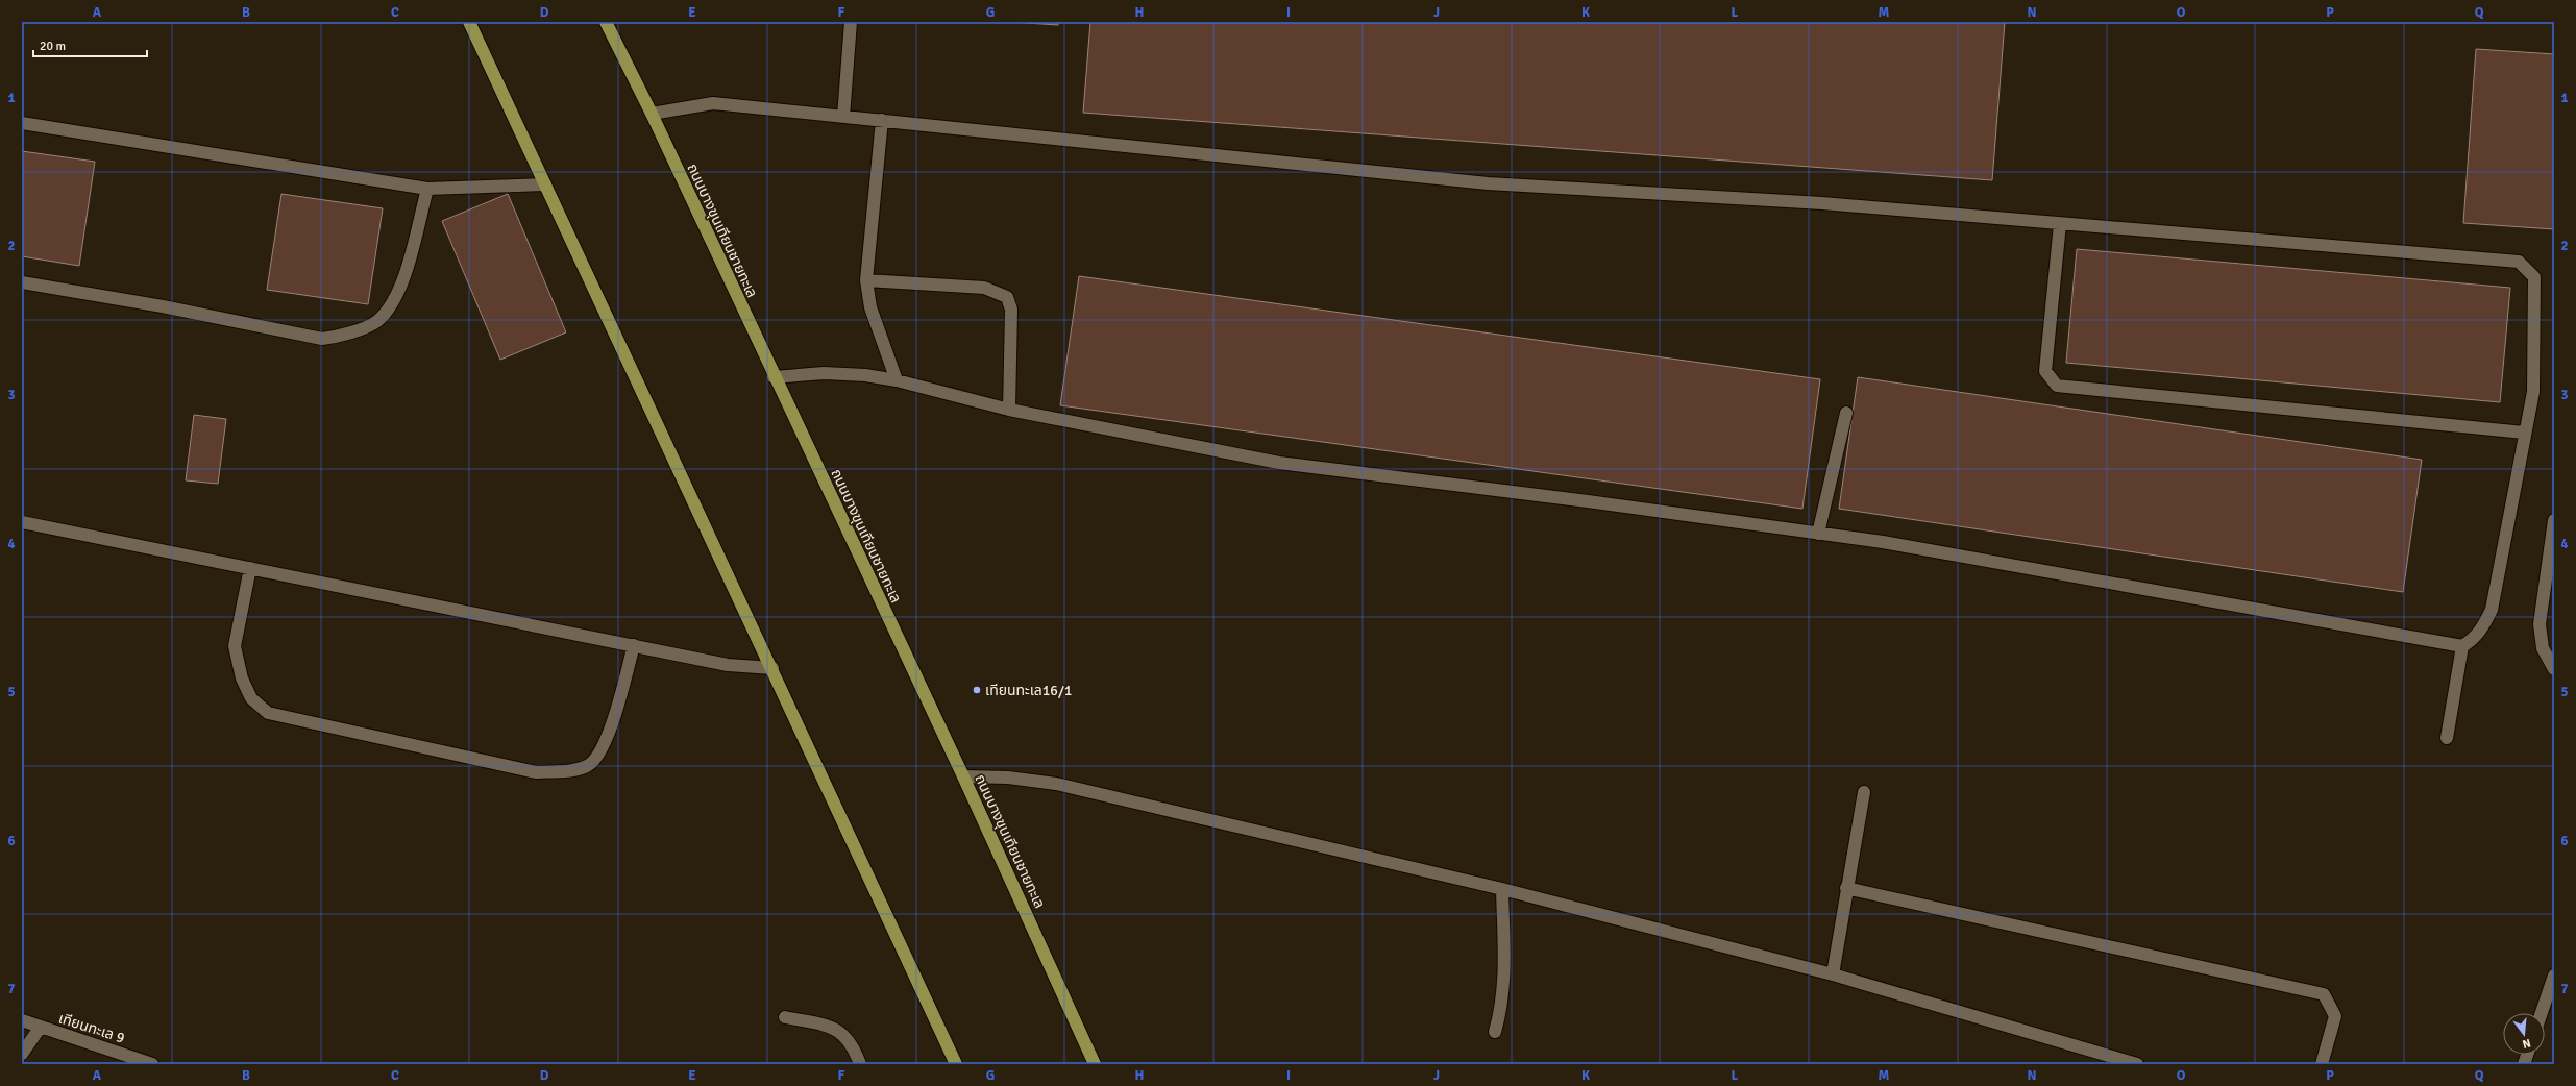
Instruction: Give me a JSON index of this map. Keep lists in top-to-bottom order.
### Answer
{
  "streets": {
    "main road": ["ถนนบางขุนเทียนชายทะเล"],
    "street": ["เทียนทะเล 9"]
  },
  "places": ["เทียนทะเล16/1"],
  "scale_bar": "20 m",
  "north": "bottom",
  "grid": {
    "columns": [
      "A",
      "B",
      "C",
      "D",
      "E",
      "F",
      "G",
      "H",
      "I",
      "J",
      "K",
      "L",
      "M",
      "N",
      "O",
      "P",
      "Q"
    ],
    "rows": [
      "1",
      "2",
      "3",
      "4",
      "5",
      "6",
      "7"
    ]
  }
}
